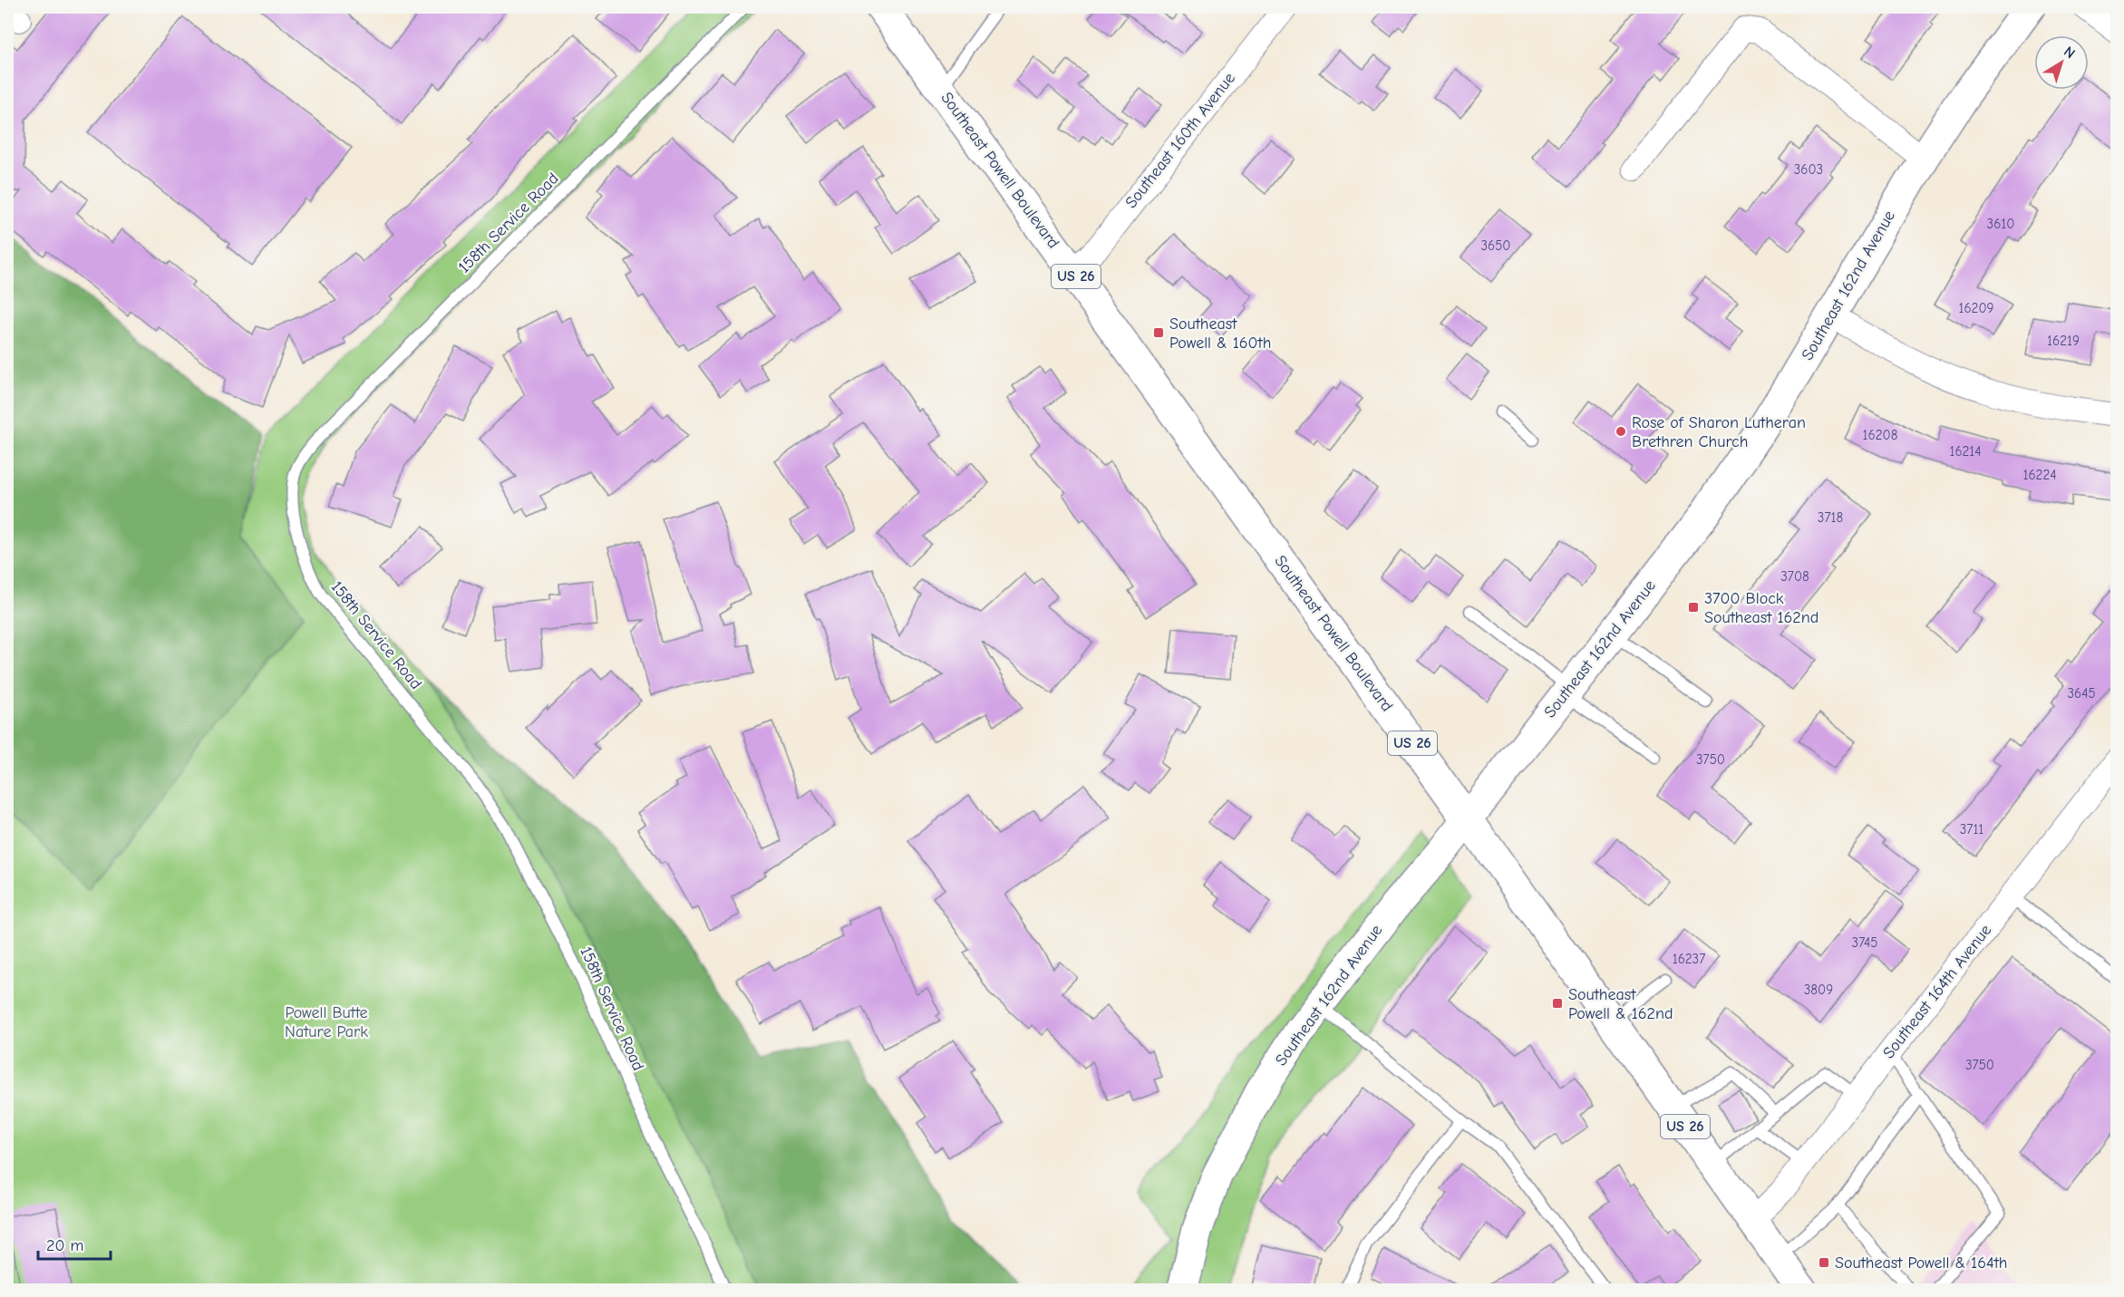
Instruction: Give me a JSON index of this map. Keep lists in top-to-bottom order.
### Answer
{
  "streets": {
    "main road": ["Southeast Powell Boulevard", "US 26", "Southeast 162nd Avenue"],
    "street": ["Southeast 160th Avenue", "Southeast 164th Avenue"],
    "lane": ["158th Service Road"]
  },
  "crossings": [
    ["Southeast 160th Avenue", "Southeast Powell Boulevard"],
    ["Southeast Powell Boulevard", "Southeast 162nd Avenue"],
    ["Southeast Powell Boulevard", "Southeast 164th Avenue"]
  ],
  "parks": ["Powell Butte Nature Park"],
  "places": {
    "transit": [
      "Southeast Powell & 160th",
      "3700 Block Southeast 162nd",
      "Southeast Powell & 162nd",
      "Southeast Powell & 164th"
    ],
    "other": ["Rose of Sharon Lutheran Brethren Church"]
  },
  "house_numbers": [
    "3603",
    "3610",
    "3650",
    "16209",
    "16219",
    "16208",
    "16214",
    "16224",
    "3718",
    "3708",
    "3645",
    "3750",
    "3711",
    "3745",
    "16237",
    "3809",
    "3750"
  ],
  "scale_bar": "20 m",
  "north": "top right"
}
